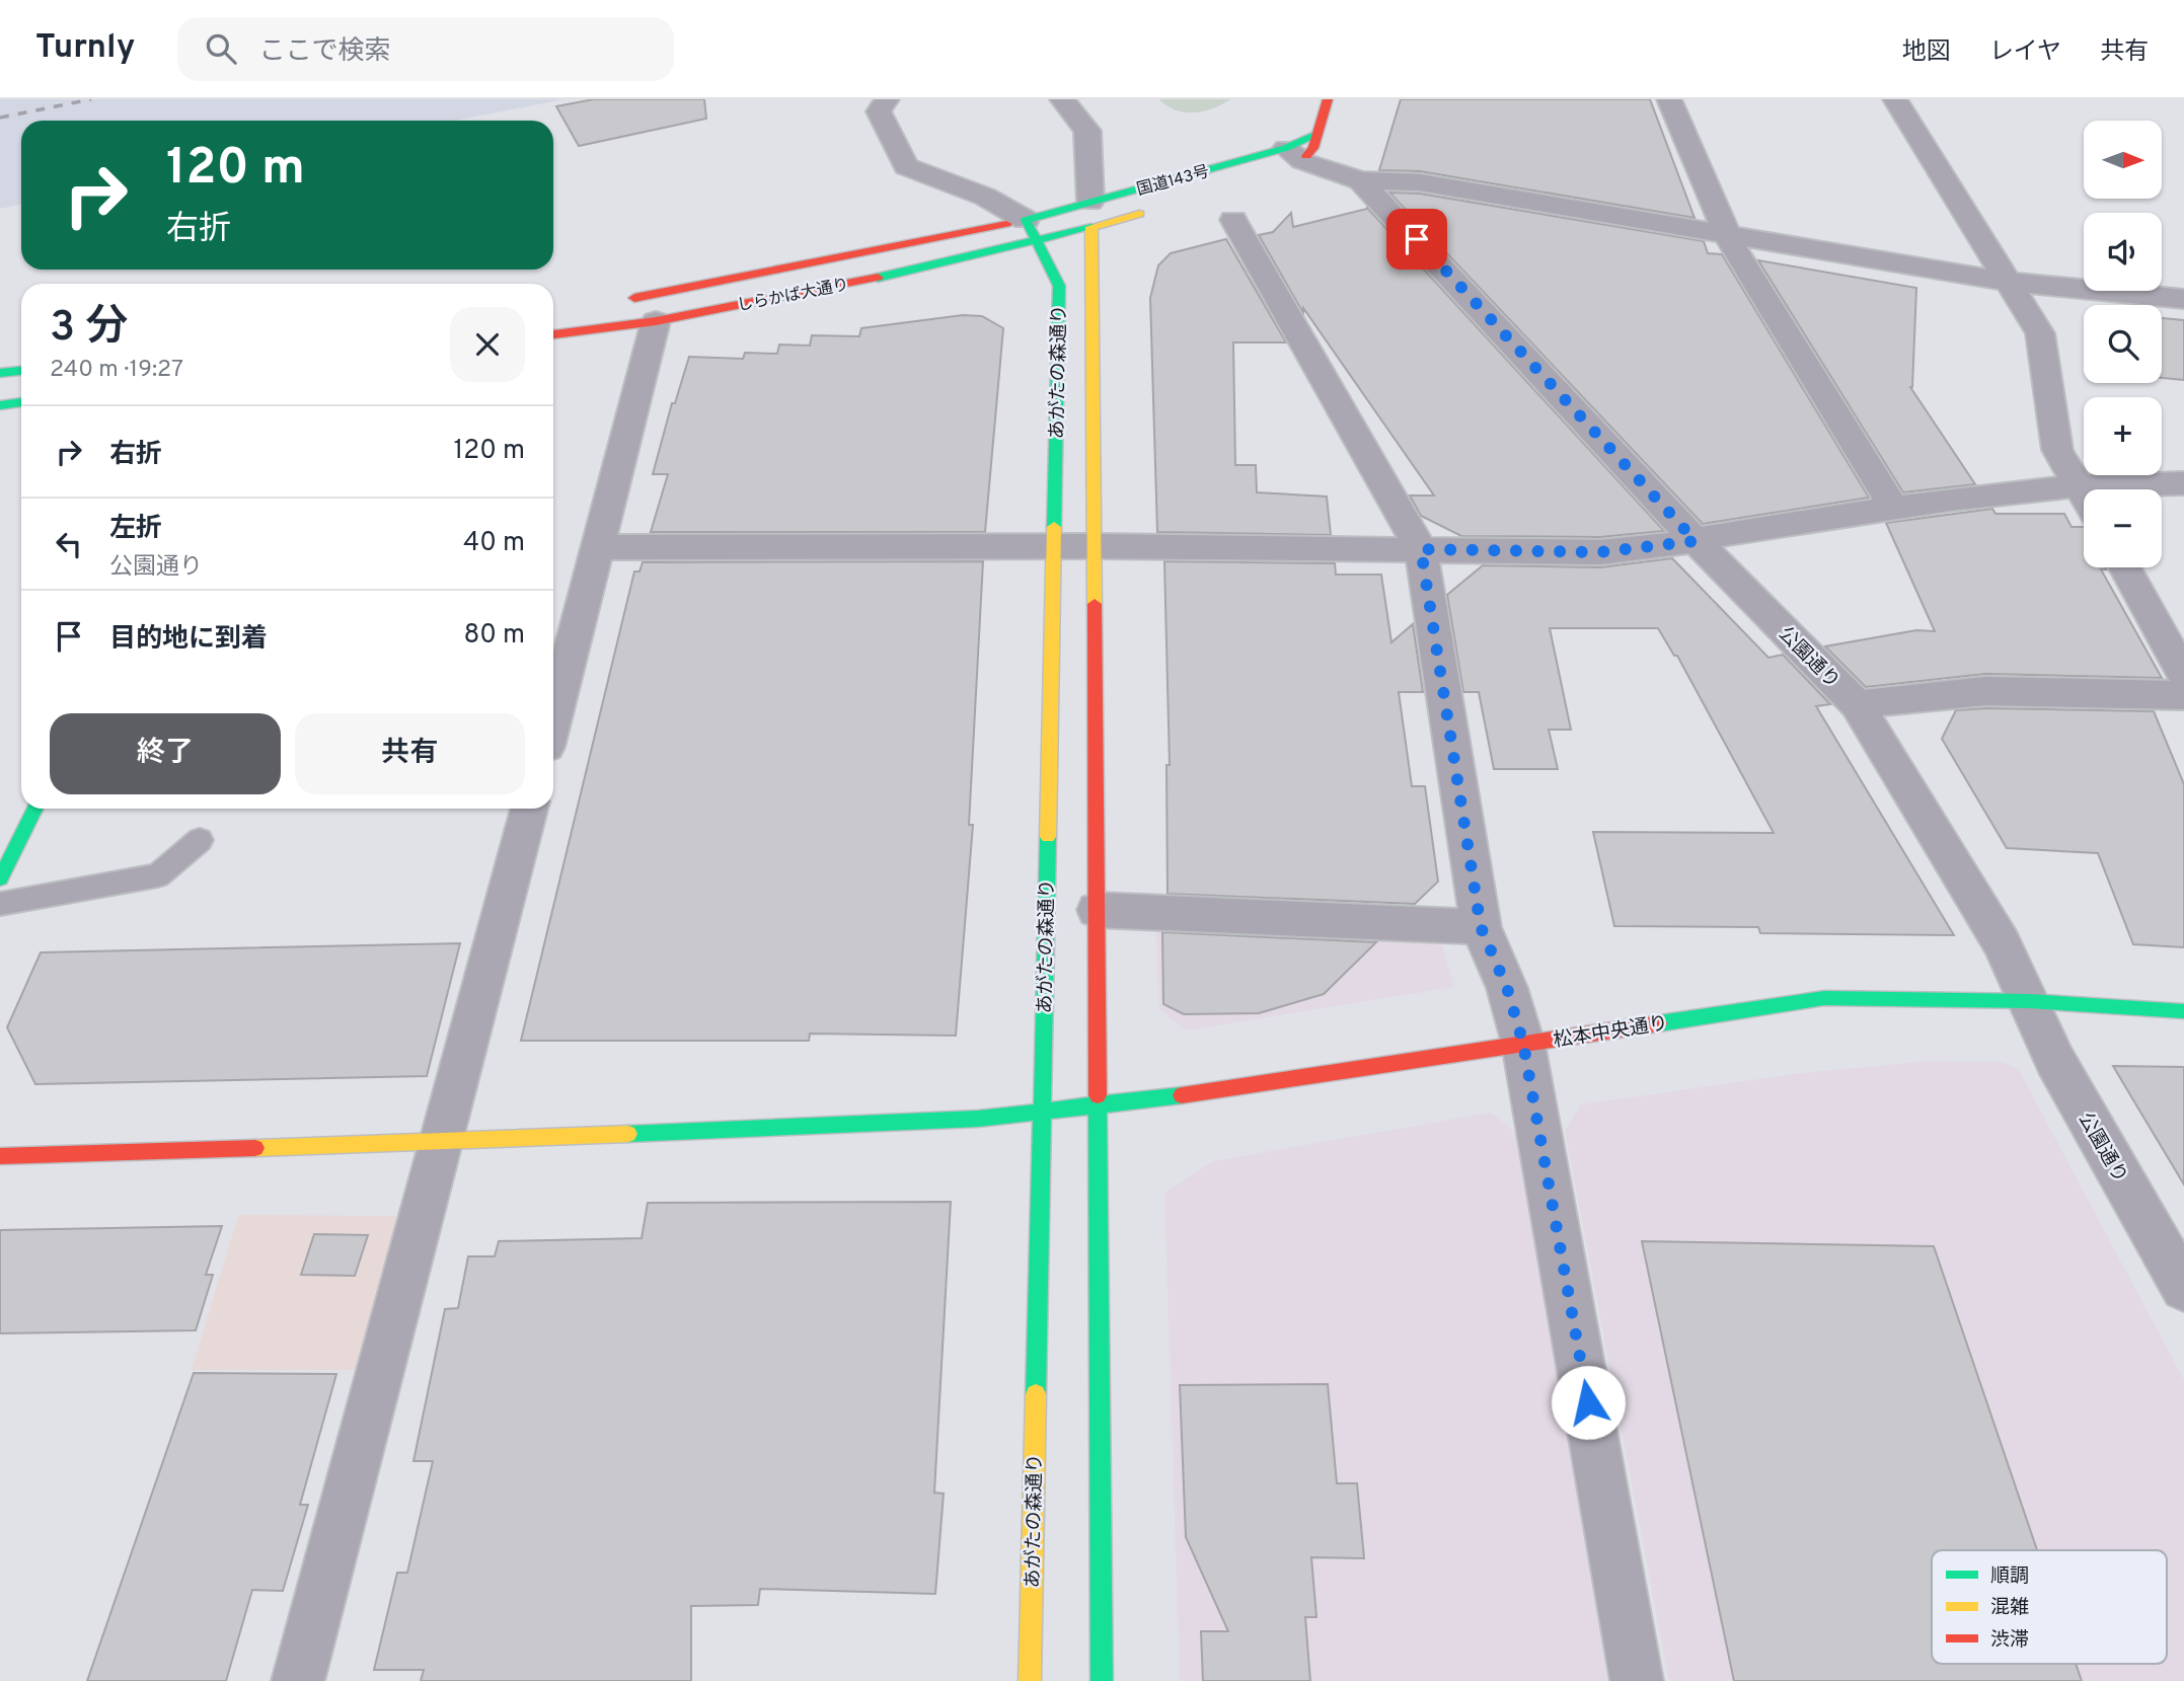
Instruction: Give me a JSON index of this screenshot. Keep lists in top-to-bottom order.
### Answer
{
  "streets": {
    "main road": [
      "国道143号",
      "しらかば大通り",
      "あがたの森通り",
      "松本中央通り"
    ],
    "street": ["公園通り"]
  },
  "crossings": [
    ["国道143号", "しらかば大通り"],
    ["国道143号", "あがたの森通り"],
    ["国道143号", "公園通り"],
    ["しらかば大通り", "あがたの森通り"],
    ["あがたの森通り", "松本中央通り"],
    ["公園通り", "松本中央通り"]
  ],
  "legend": ["順調", "混雑", "渋滞"],
  "north": "right",
  "page": {
    "header": "Turnly",
    "search": "ここで検索",
    "nav": ["地図", "レイヤ", "共有"],
    "map_buttons": ["+", "−"],
    "turn": ["120 m", "右折"],
    "heading": ["3 分", "240 m · 19:27"],
    "list": [
      {
        "name": "右折",
        "value": "120 m"
      },
      {
        "name": "左折",
        "note": "公園通り",
        "value": "40 m"
      },
      {
        "name": "目的地に到着",
        "value": "80 m"
      }
    ],
    "buttons": ["終了", "共有"]
  }
}
